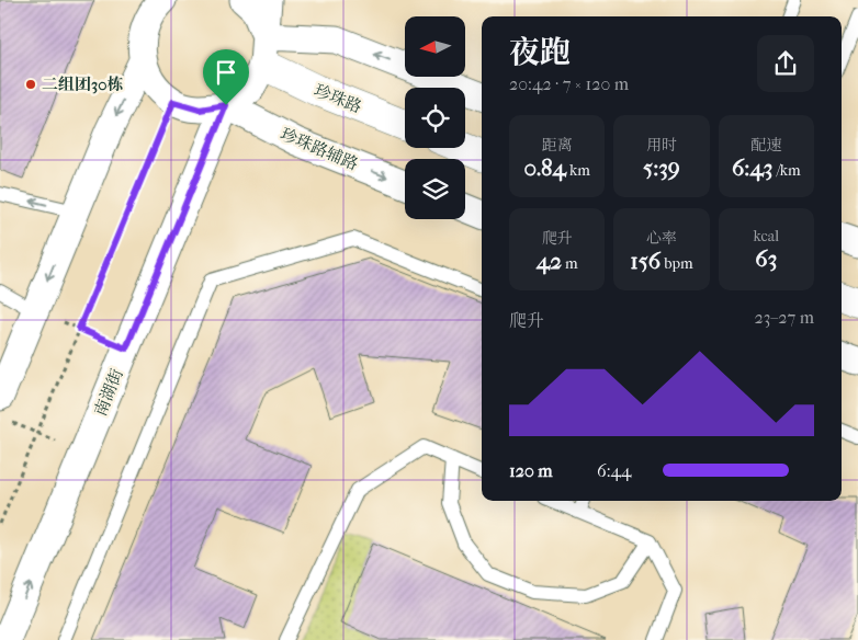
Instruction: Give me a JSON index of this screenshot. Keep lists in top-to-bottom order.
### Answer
{
  "streets": {
    "street": ["珍珠路", "珍珠路辅路", "南湖街"]
  },
  "crossings": [
    ["珍珠路辅路", "南湖街"]
  ],
  "one_way": ["南湖街"],
  "places": ["二组团30栋"],
  "north": "left",
  "page": {
    "heading": ["夜跑", "20:42 · 7 × 120 m"],
    "stats": [
      ["距离", "0.84 km"],
      ["用时", "5:39"],
      ["配速", "6:43 /km"],
      ["爬升", "42 m"],
      ["心率", "156 bpm"],
      ["kcal", "63"]
    ],
    "chart": ["爬升", "23–27 m"],
    "list": [
      {
        "name": "120 m",
        "note": "6:44"
      }
    ]
  }
}
